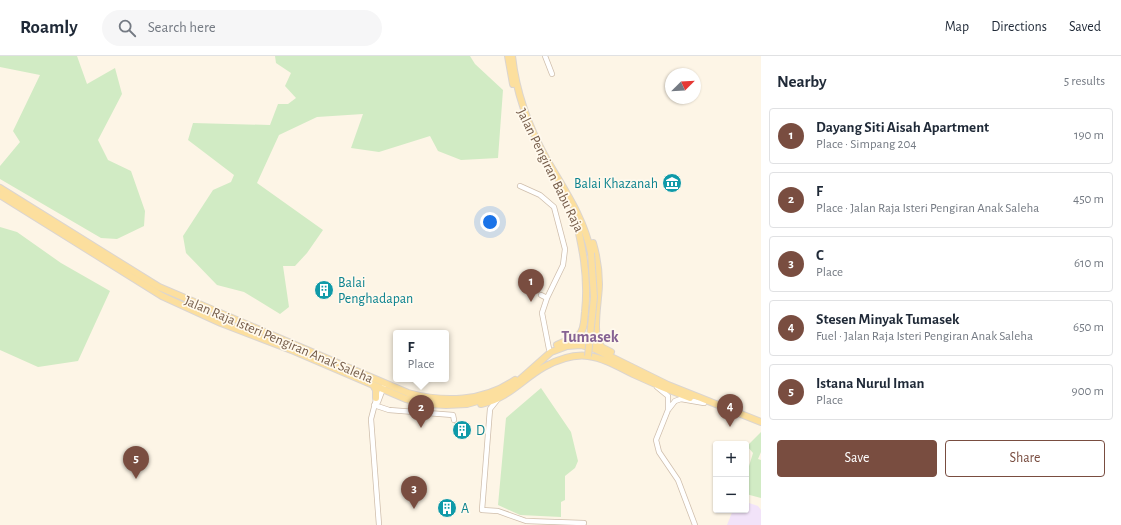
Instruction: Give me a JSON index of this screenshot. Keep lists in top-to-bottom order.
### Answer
{
  "streets": {
    "main road": ["Jalan Pengiran Babu Raja", "Jalan Raja Isteri Pengiran Anak Saleha"]
  },
  "districts": ["Tumasek"],
  "places": {
    "museum": ["Balai Khazanah"],
    "building": ["Balai Penghadapan", "D", "A"]
  },
  "north": "top right",
  "page": {
    "header": "Roamly",
    "search": "Search here",
    "nav": ["Map", "Directions", "Saved"],
    "heading": ["Nearby", "5 results"],
    "list": [
      {
        "mark": "1",
        "name": "Dayang Siti Aisah Apartment",
        "note": "Place · Simpang 204",
        "value": "190 m"
      },
      {
        "mark": "2",
        "name": "F",
        "note": "Place · Jalan Raja Isteri Pengiran Anak Saleha",
        "value": "450 m"
      },
      {
        "mark": "3",
        "name": "C",
        "note": "Place",
        "value": "610 m"
      },
      {
        "mark": "4",
        "name": "Stesen Minyak Tumasek",
        "note": "Fuel · Jalan Raja Isteri Pengiran Anak Saleha",
        "value": "650 m"
      },
      {
        "mark": "5",
        "name": "Istana Nurul Iman",
        "note": "Place",
        "value": "900 m"
      }
    ],
    "pins": [
      "1",
      "4",
      "2",
      "5",
      "3"
    ],
    "popup": ["F", "Place"],
    "buttons": ["Save", "Share"],
    "map_buttons": ["+", "−"]
  }
}
